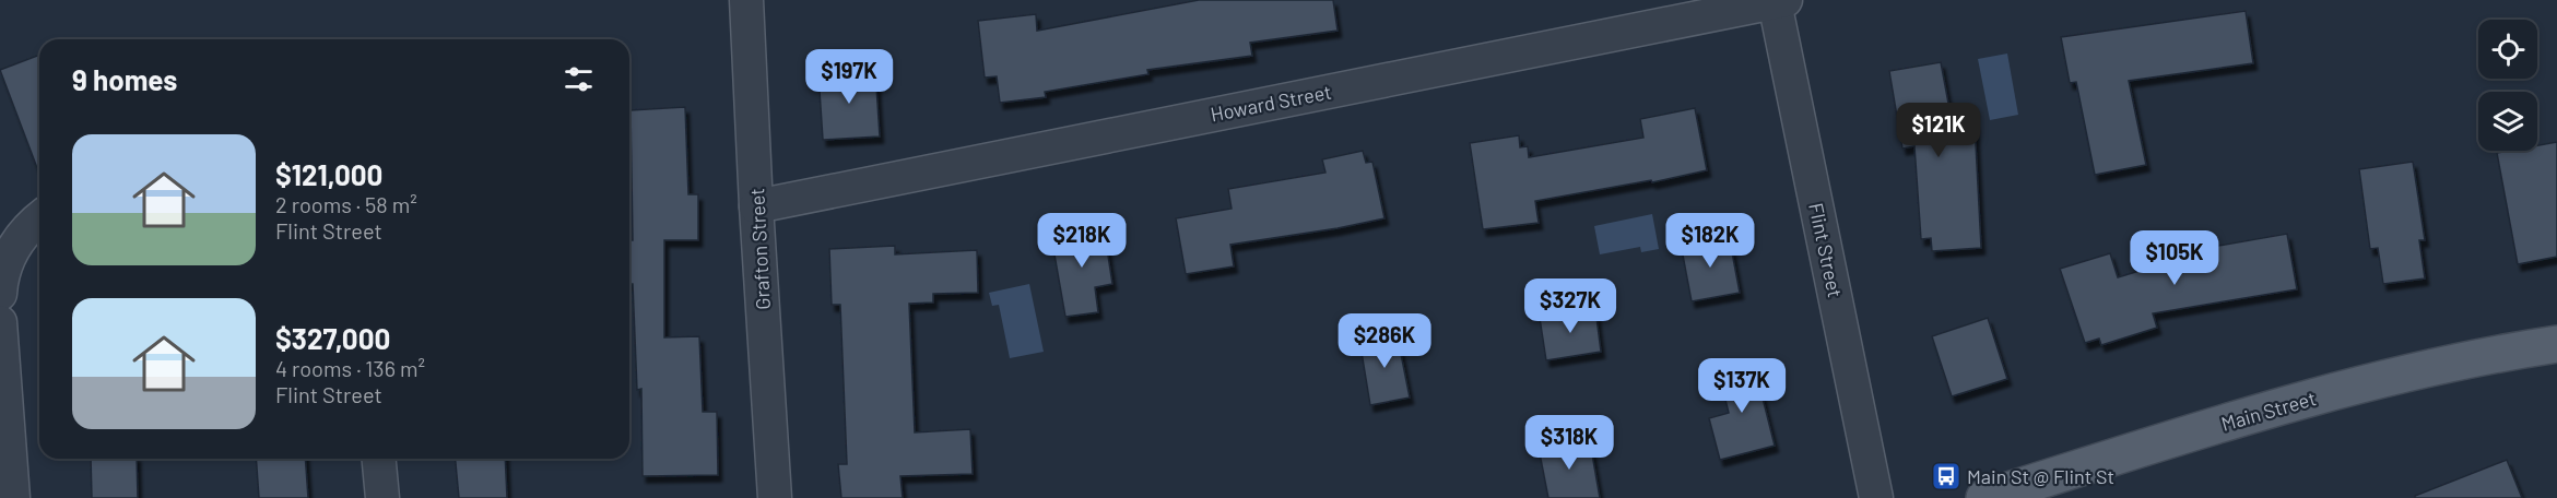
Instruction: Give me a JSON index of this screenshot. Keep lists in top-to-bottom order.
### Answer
{
  "streets": {
    "main road": ["Main Street"],
    "street": ["Howard Street", "Grafton Street", "Flint Street"]
  },
  "crossings": [
    ["Howard Street", "Grafton Street"],
    ["Howard Street", "Flint Street"]
  ],
  "places": {
    "bus stop": ["Main St @ Flint St"]
  },
  "page": {
    "heading": "9 homes",
    "price": [
      "$197K",
      "$121K",
      "$218K",
      "$182K",
      "$105K",
      "$327K",
      "$286K",
      "$137K",
      "$318K"
    ],
    "list": [
      {
        "name": "$121,000",
        "note": "2 rooms · 58 m² · Flint Street"
      },
      {
        "name": "$327,000",
        "note": "4 rooms · 136 m² · Flint Street"
      }
    ]
  }
}
